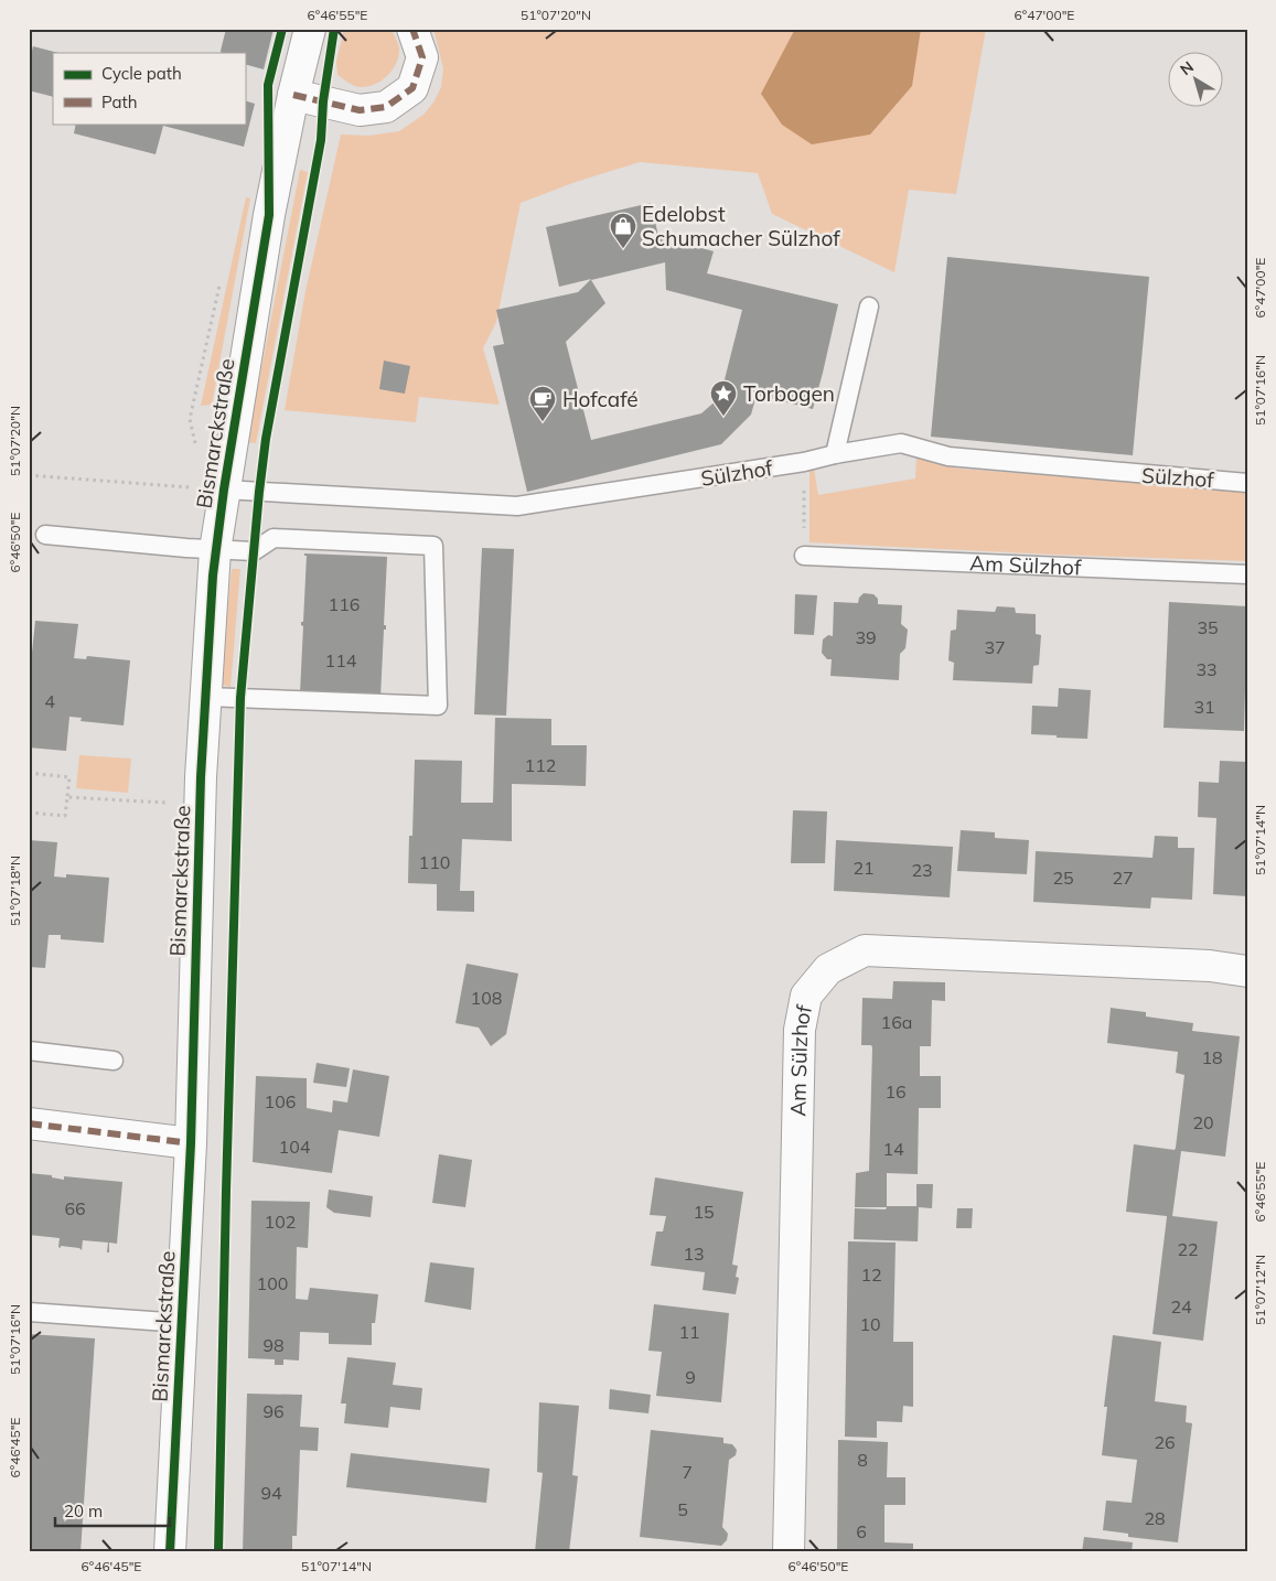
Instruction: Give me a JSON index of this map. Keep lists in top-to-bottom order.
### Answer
{
  "streets": {
    "street": ["Bismarckstraße", "Am Sülzhof"],
    "lane": ["Sülzhof"]
  },
  "crossings": [
    ["Bismarckstraße", "Sülzhof"]
  ],
  "places": {
    "shop": ["Edelobst Schumacher Sülzhof"],
    "place": ["Torbogen"],
    "cafe": ["Hofcafé"]
  },
  "house_numbers": [
    "116",
    "35",
    "39",
    "37",
    "114",
    "33",
    "4",
    "31",
    "112",
    "110",
    "21",
    "23",
    "25",
    "27",
    "108",
    "16a",
    "18",
    "16",
    "106",
    "20",
    "104",
    "14",
    "66",
    "15",
    "102",
    "22",
    "13",
    "12",
    "100",
    "24",
    "10",
    "11",
    "98",
    "9",
    "96",
    "26",
    "8",
    "7",
    "94",
    "5",
    "28",
    "6"
  ],
  "legend": ["Cycle path", "Path"],
  "scale_bar": "20 m",
  "north": "top left",
  "coordinates": [
    "6°46'55\"E",
    "51°07'20\"N",
    "6°47'00\"E",
    "51°07'16\"N",
    "6°46'50\"E",
    "51°07'14\"N",
    "51°07'18\"N",
    "51°07'12\"N",
    "6°46'45\"E"
  ]
}
